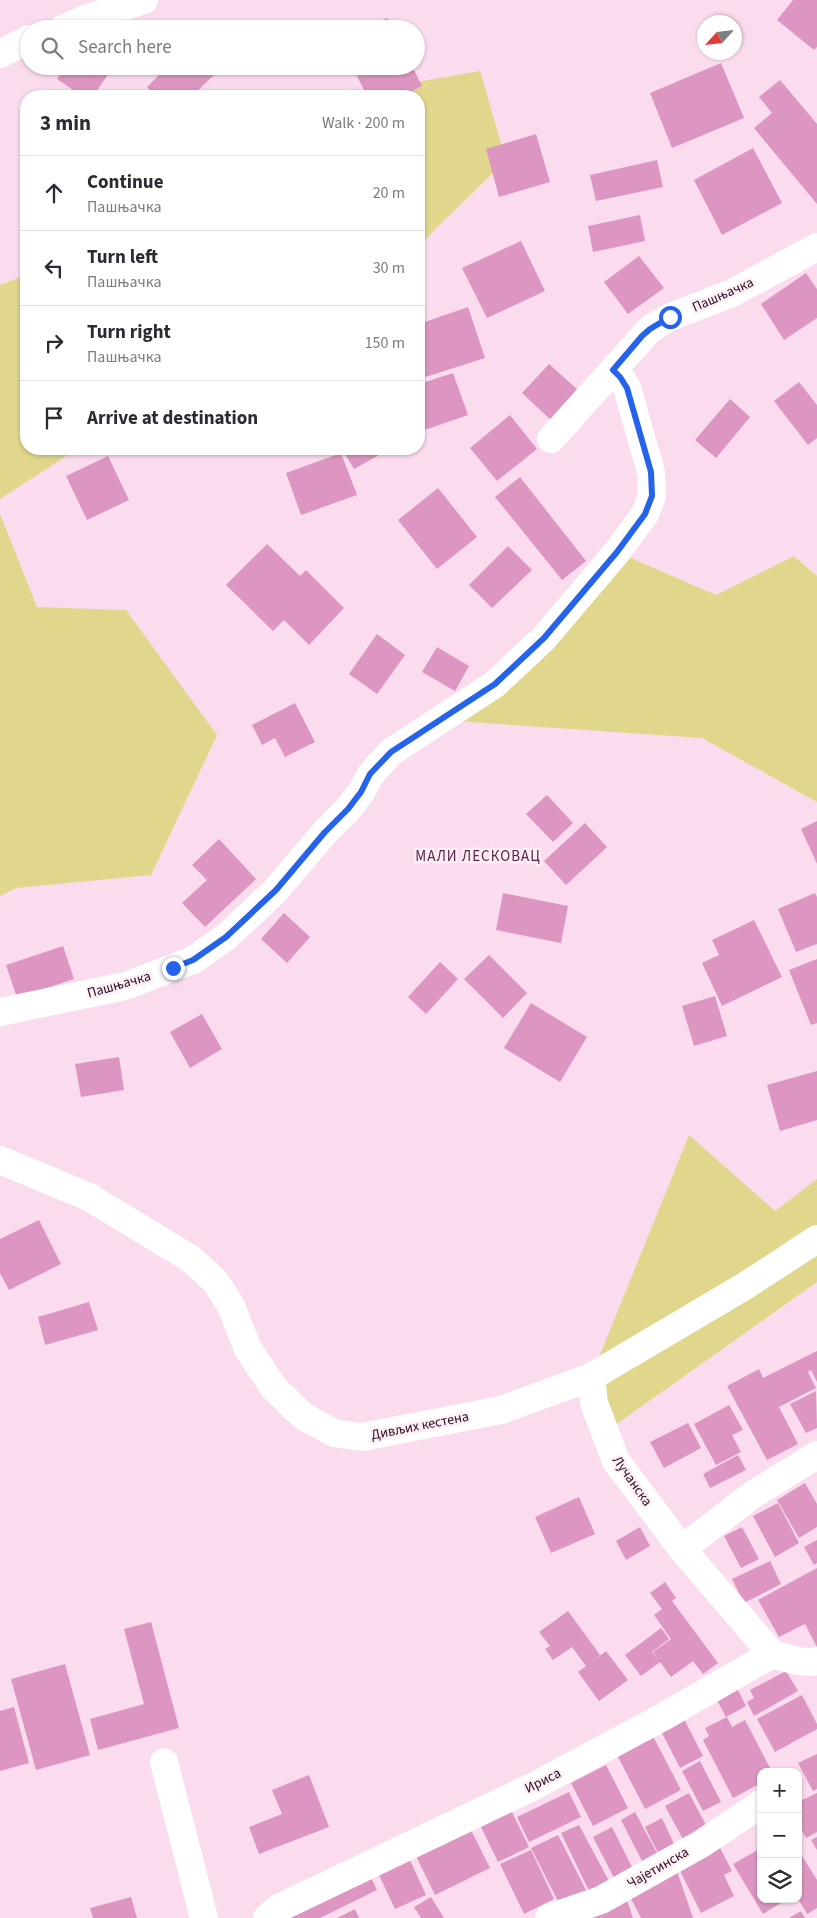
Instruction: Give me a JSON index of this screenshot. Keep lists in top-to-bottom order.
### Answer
{
  "streets": {
    "street": [
      "Пашњачка",
      "Дивљих кестена",
      "Лучанска",
      "Ириса",
      "Чајетинска"
    ]
  },
  "crossings": [
    ["Дивљих кестена", "Лучанска"],
    ["Лучанска", "Ириса"]
  ],
  "districts": ["МАЛИ ЛЕСКОВАЦ"],
  "north": "bottom left",
  "page": {
    "search": "Search here",
    "heading": ["3 min", "Walk · 200 m"],
    "list": [
      ["Continue", "Пашњачка", "20 m"],
      ["Turn left", "Пашњачка", "30 m"],
      ["Turn right", "Пашњачка", "150 m"],
      "Arrive at destination"
    ],
    "map_buttons": ["+", "−"]
  }
}
